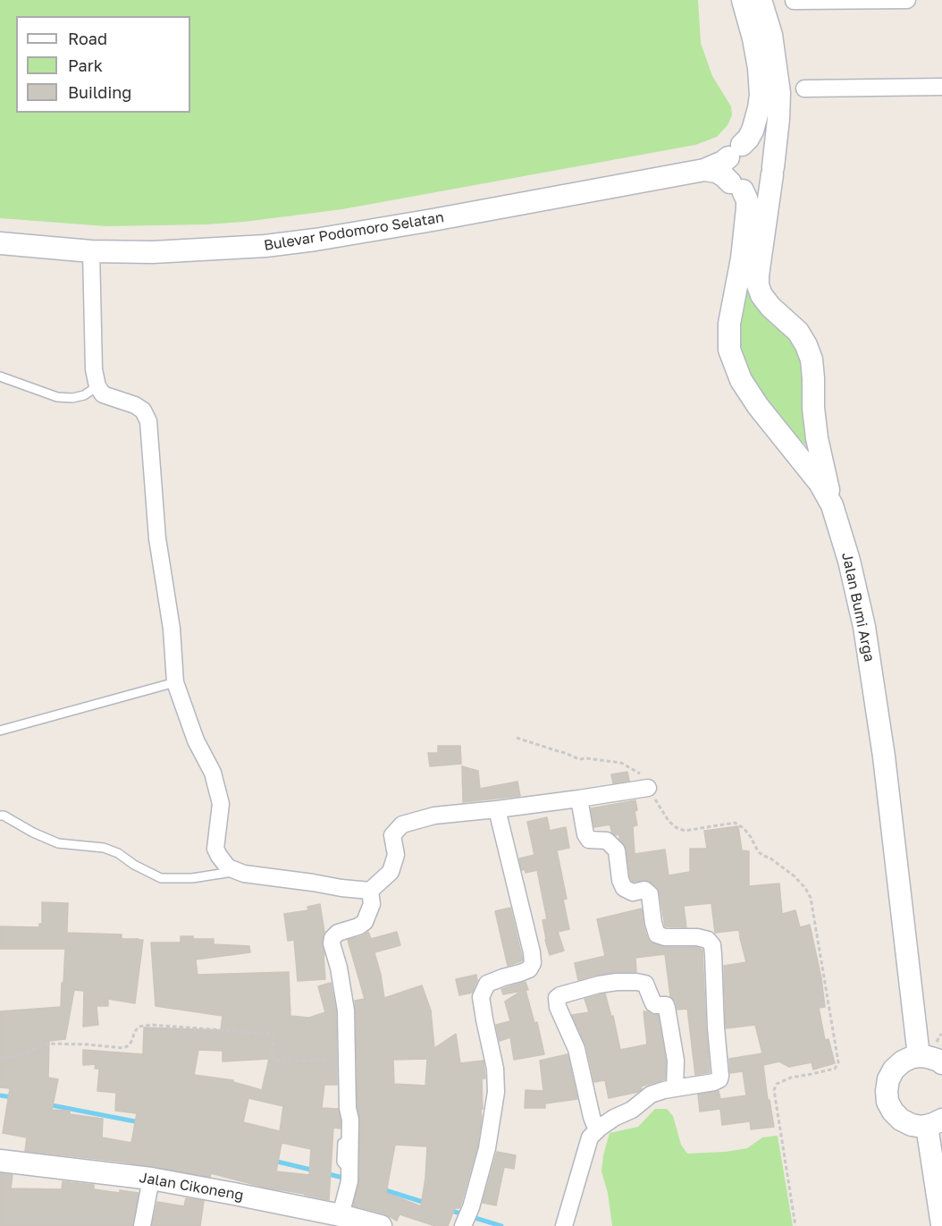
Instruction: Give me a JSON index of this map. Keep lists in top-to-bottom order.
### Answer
{
  "streets": {
    "street": ["Bulevar Podomoro Selatan", "Jalan Bumi Arga", "Jalan Cikoneng"]
  },
  "crossings": [
    ["Bulevar Podomoro Selatan", "Jalan Bumi Arga"]
  ],
  "legend": ["Road", "Park", "Building"]
}
